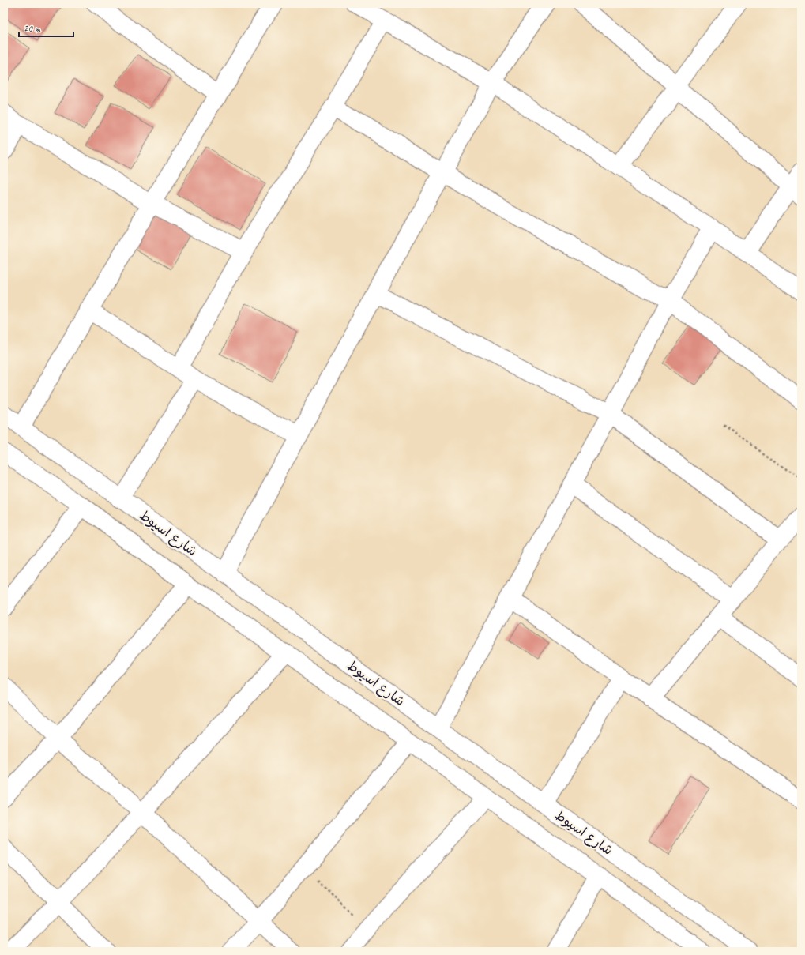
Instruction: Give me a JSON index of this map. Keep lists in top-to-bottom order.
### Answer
{
  "streets": {
    "street": ["شارع اسيوط"]
  },
  "scale_bar": "20 m"
}
